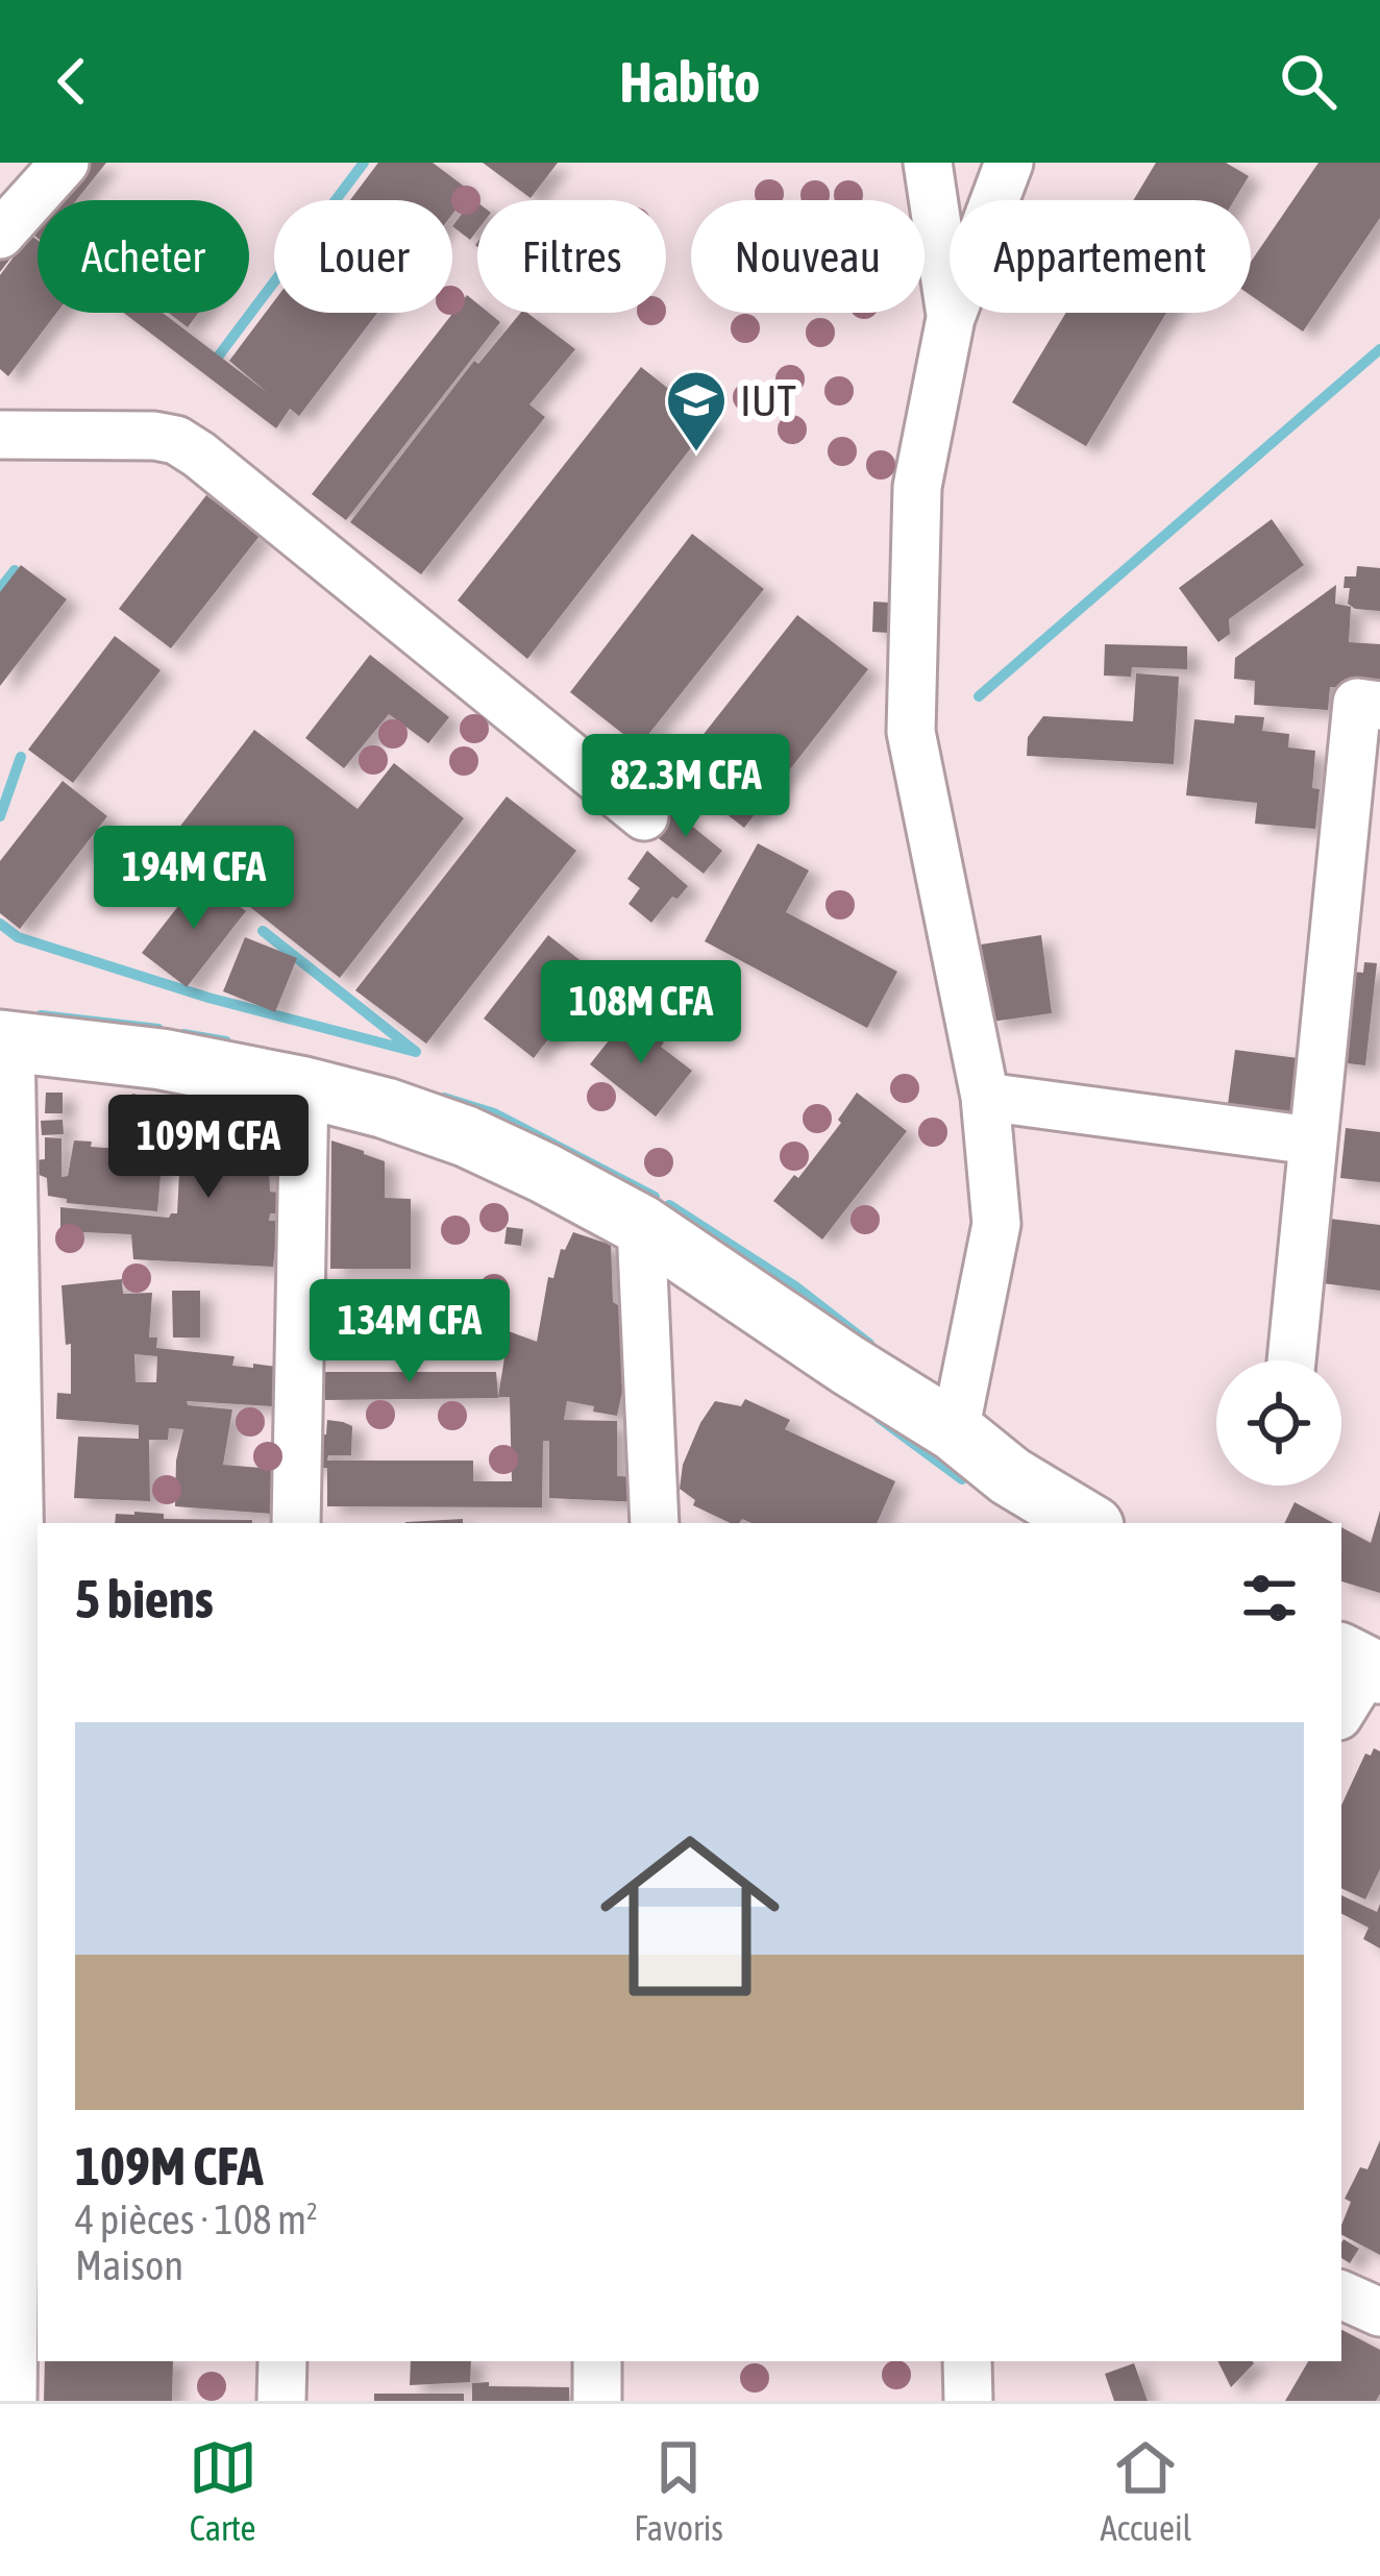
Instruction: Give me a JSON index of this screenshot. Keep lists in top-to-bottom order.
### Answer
{
  "places": {
    "school or university": ["IUT"]
  },
  "page": {
    "header": "Habito",
    "chip": [
      "Acheter",
      "Louer",
      "Filtres",
      "Nouveau",
      "Appartement"
    ],
    "price": [
      "82.3M CFA",
      "194M CFA",
      "108M CFA",
      "109M CFA",
      "134M CFA"
    ],
    "heading": "5 biens",
    "list": [
      {
        "name": "109M CFA",
        "note": "4 pièces · 108 m² · Maison"
      }
    ],
    "tabs": ["Carte", "Favoris", "Accueil"]
  }
}
